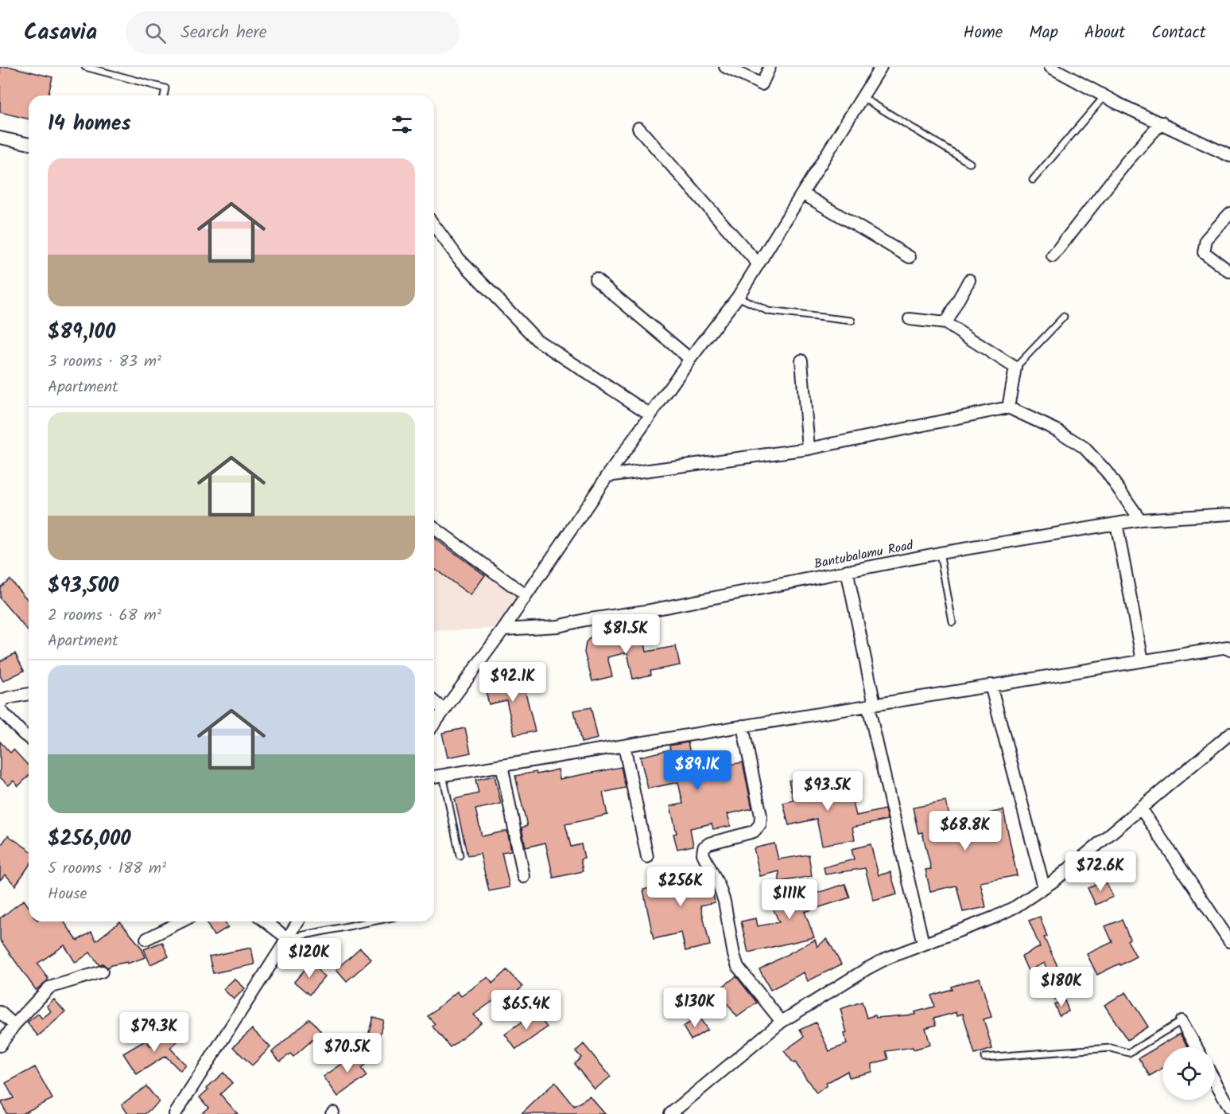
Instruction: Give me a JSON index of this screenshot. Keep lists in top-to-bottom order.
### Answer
{
  "streets": {
    "street": ["Bantubalamu Road"]
  },
  "page": {
    "header": "Casavia",
    "search": "Search here",
    "nav": [
      "Home",
      "Map",
      "About",
      "Contact"
    ],
    "heading": "14 homes",
    "list": [
      {
        "name": "$89,100",
        "note": "3 rooms · 83 m² · Apartment"
      },
      {
        "name": "$93,500",
        "note": "2 rooms · 68 m² · Apartment"
      },
      {
        "name": "$256,000",
        "note": "5 rooms · 188 m² · House"
      }
    ],
    "price": [
      "$81.5K",
      "$92.1K",
      "$89.1K",
      "$93.5K",
      "$68.8K",
      "$72.6K",
      "$256K",
      "$111K",
      "$120K",
      "$180K",
      "$130K",
      "$65.4K",
      "$79.3K",
      "$70.5K"
    ]
  }
}
